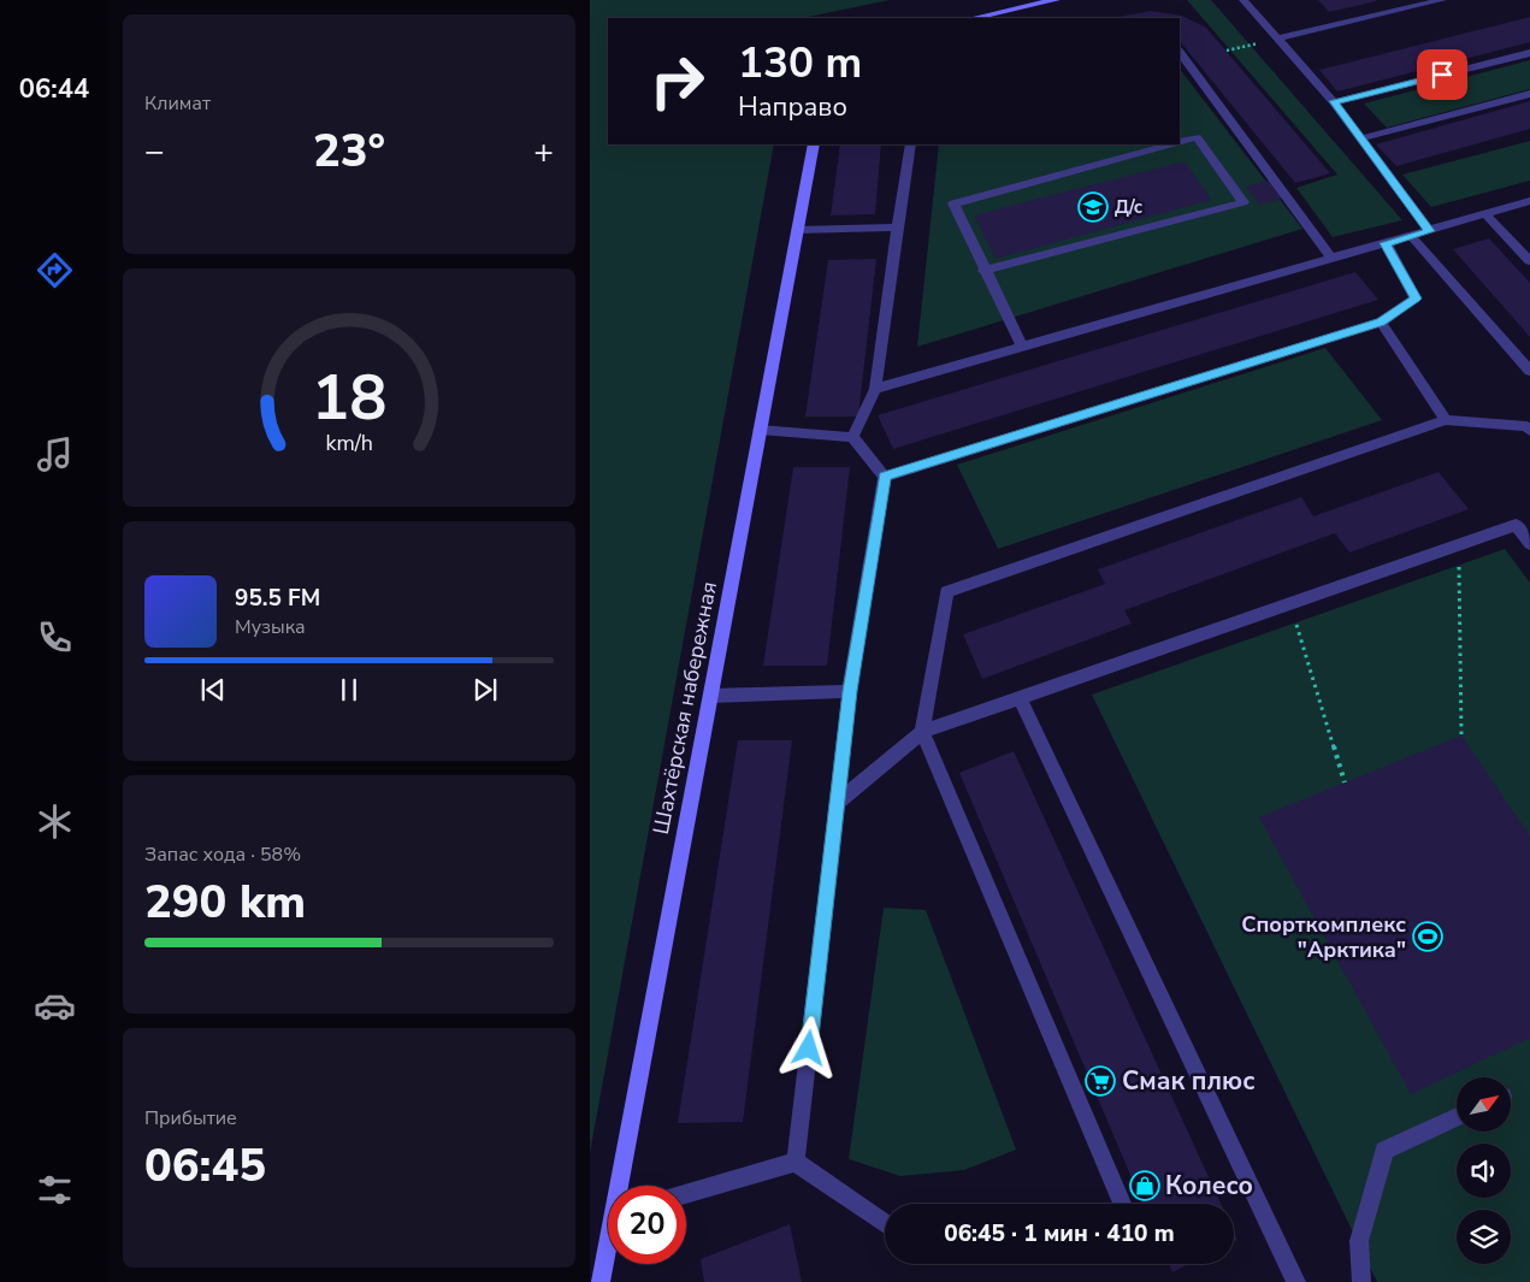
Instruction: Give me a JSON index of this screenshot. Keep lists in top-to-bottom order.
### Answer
{
  "streets": {
    "street": ["Шахтёрская набережная"]
  },
  "places": {
    "school or university": ["Д/с"],
    "sports": ["Спорткомплекс \"Арктика\""],
    "supermarket": ["Смак плюс"],
    "shop": ["Колесо"]
  },
  "north": "top right",
  "page": {
    "tabs": "06:44",
    "tile": [
      "Климат",
      ["Запас хода · 58%", "290 km"],
      ["Прибытие", "06:45"]
    ],
    "turn": ["130 m", "Направо"],
    "heat": ["−", "23°", "+"],
    "song": ["95.5 FM", "Музыка"],
    "limit": "20",
    "trip": "06:45 · 1 мин · 410 m",
    "gauge": ["18", "km/h"]
  }
}
